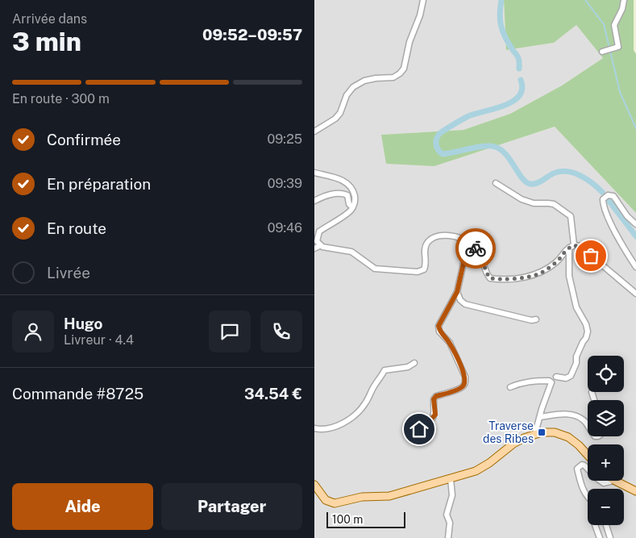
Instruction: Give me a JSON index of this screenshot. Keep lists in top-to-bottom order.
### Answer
{
  "places": {
    "transit": ["Traverse des Ribes"]
  },
  "scale_bar": "100 m",
  "page": {
    "heading": ["3 min", "Arrivée dans", "09:52–09:57"],
    "panel": [
      "Hugo",
      "Livreur · 4.4",
      "Commande #8725",
      "34.54 €"
    ],
    "bar": "En route · 300 m",
    "list": [
      ["Confirmée", "09:25"],
      ["En préparation", "09:39"],
      ["En route", "09:46"],
      "Livrée"
    ],
    "map_buttons": ["+", "−"],
    "buttons": ["Aide", "Partager"],
    "scale": "100 m"
  }
}
